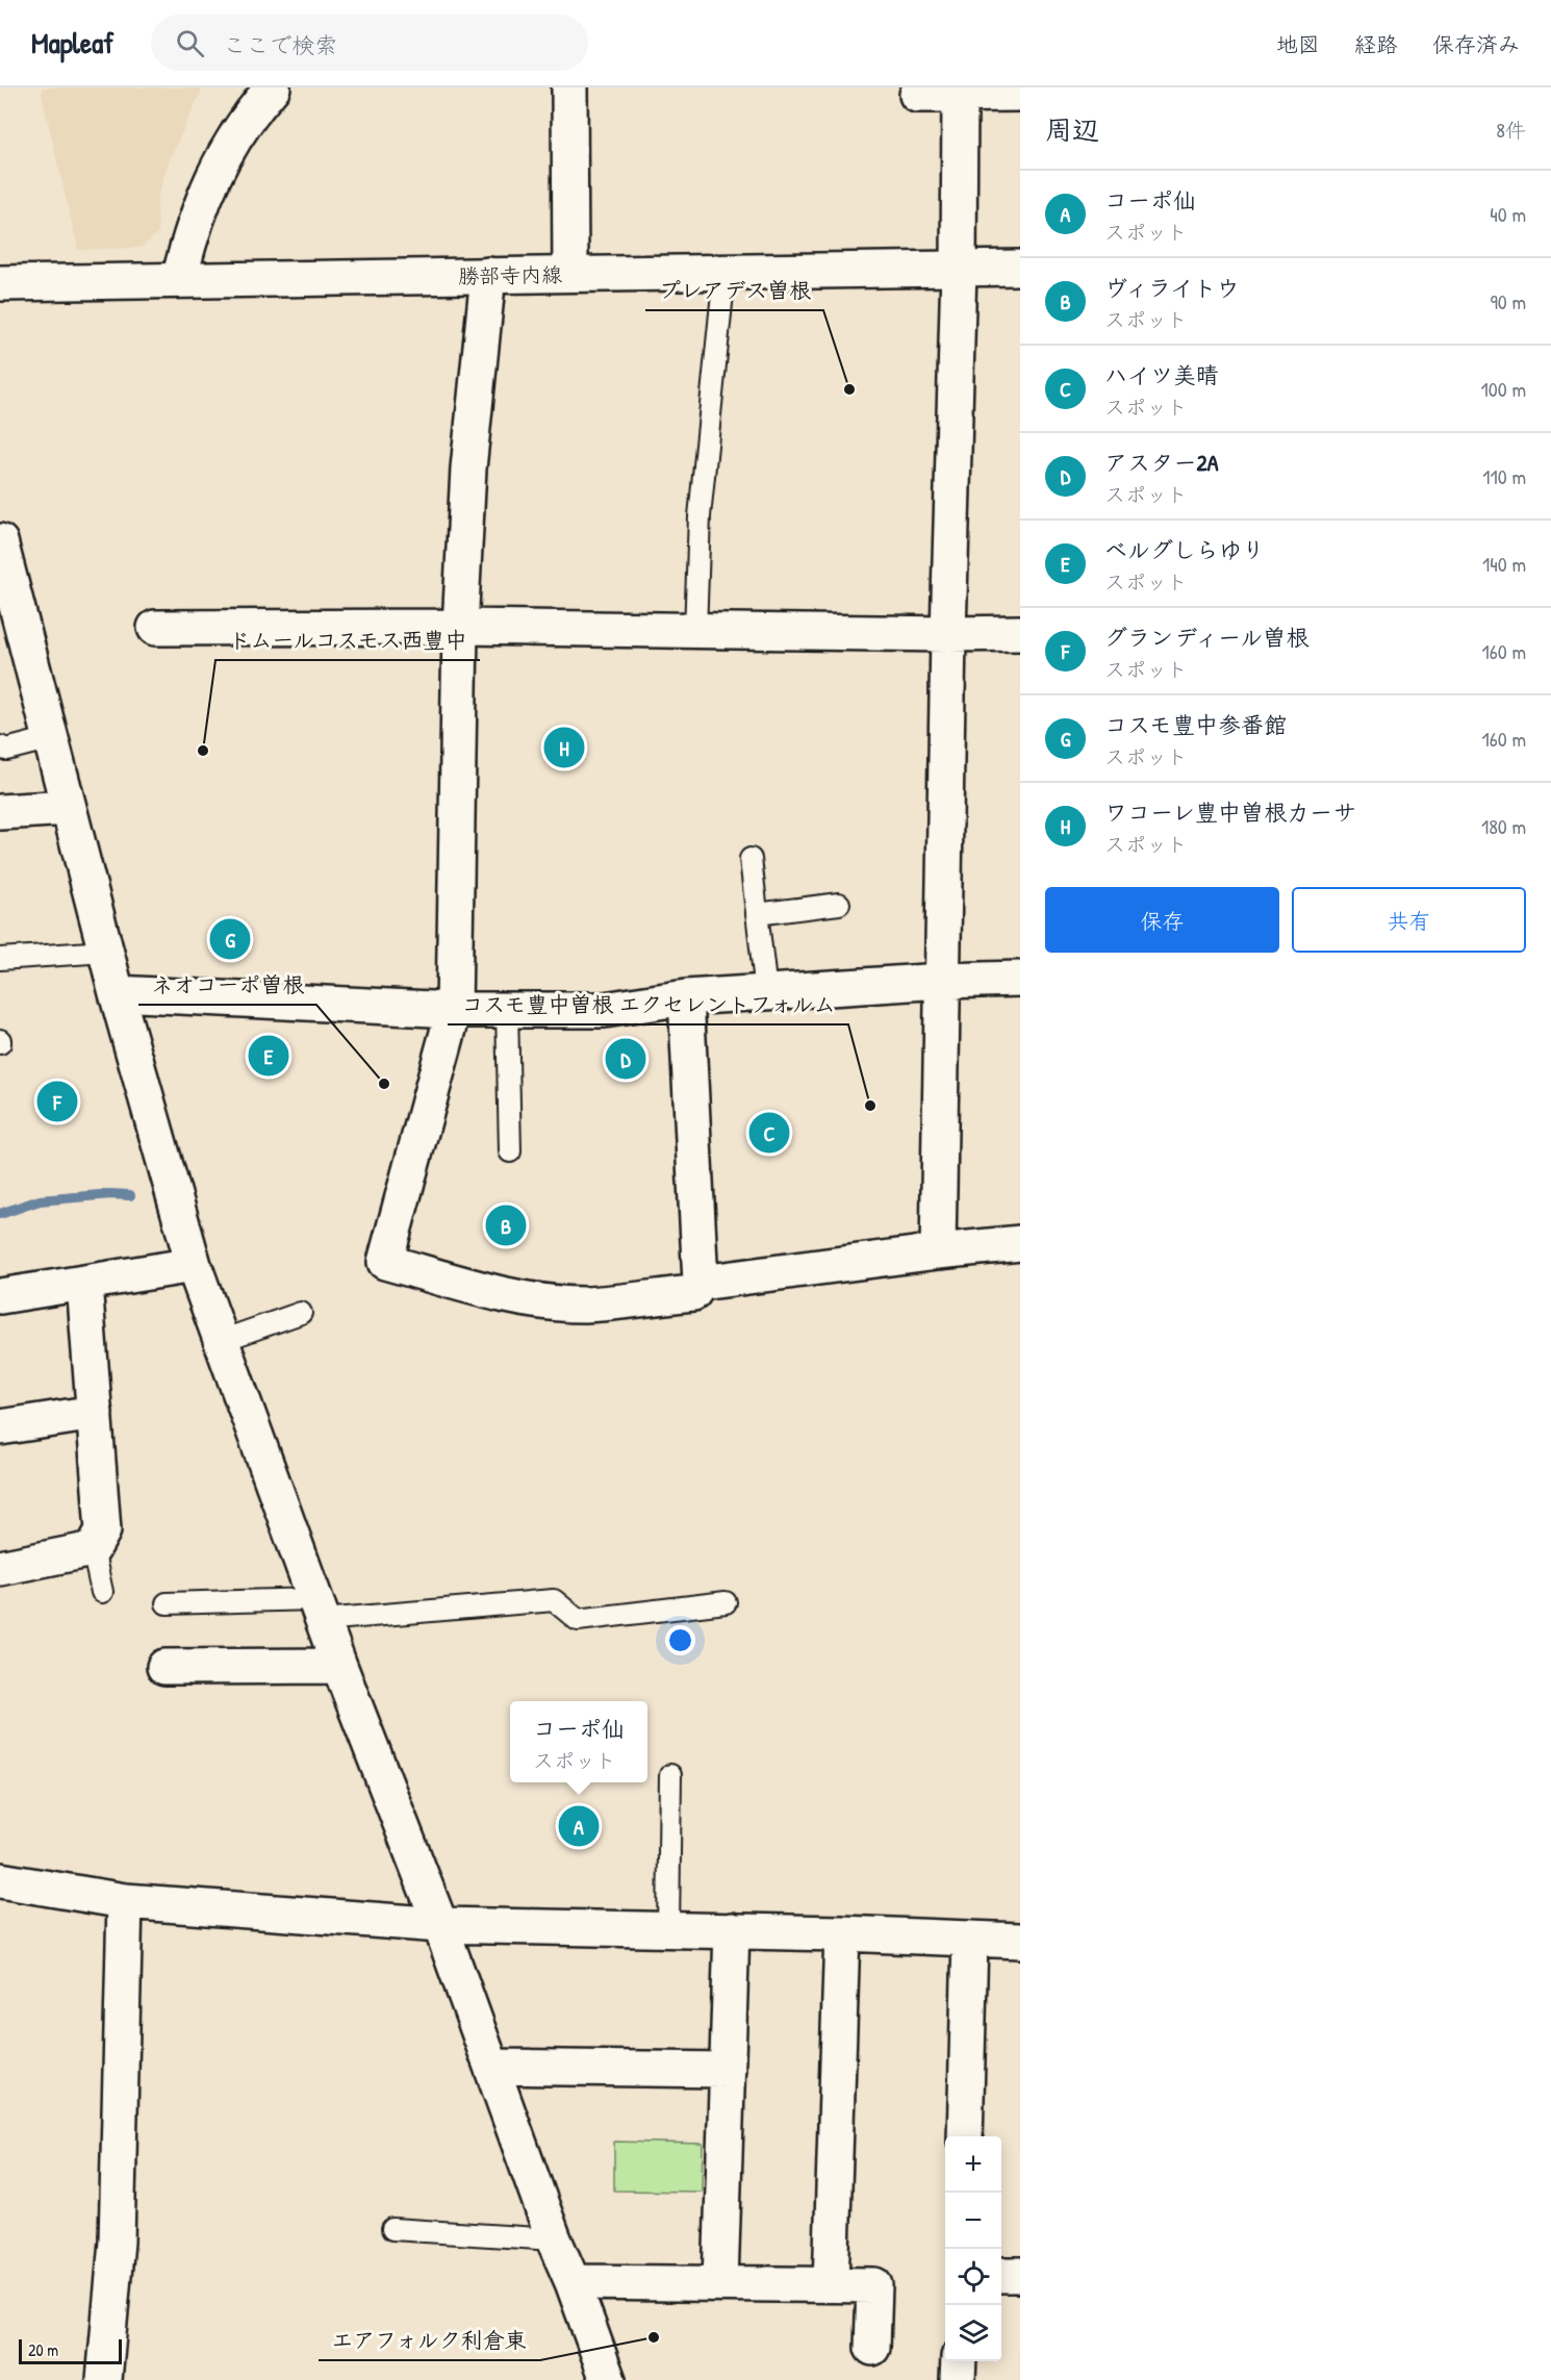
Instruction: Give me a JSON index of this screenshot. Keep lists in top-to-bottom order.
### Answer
{
  "streets": {
    "street": ["勝部寺内線"]
  },
  "places": [
    "プレアデス曽根",
    "ドムールコスモス西豊中",
    "ネオコーポ曽根",
    "コスモ豊中曽根 エクセレントフォルム",
    "エアフォルク利倉東"
  ],
  "scale_bar": "20 m",
  "page": {
    "header": "Mapleaf",
    "search": "ここで検索",
    "nav": ["地図", "経路", "保存済み"],
    "heading": ["周辺", "8件"],
    "list": [
      {
        "mark": "A",
        "name": "コーポ仙",
        "note": "スポット",
        "value": "40 m"
      },
      {
        "mark": "B",
        "name": "ヴィライトウ",
        "note": "スポット",
        "value": "90 m"
      },
      {
        "mark": "C",
        "name": "ハイツ美晴",
        "note": "スポット",
        "value": "100 m"
      },
      {
        "mark": "D",
        "name": "アスター2A",
        "note": "スポット",
        "value": "110 m"
      },
      {
        "mark": "E",
        "name": "ベルグしらゆり",
        "note": "スポット",
        "value": "140 m"
      },
      {
        "mark": "F",
        "name": "グランディール曽根",
        "note": "スポット",
        "value": "160 m"
      },
      {
        "mark": "G",
        "name": "コスモ豊中参番館",
        "note": "スポット",
        "value": "160 m"
      },
      {
        "mark": "H",
        "name": "ワコーレ豊中曽根カーサ",
        "note": "スポット",
        "value": "180 m"
      }
    ],
    "pins": [
      "H",
      "G",
      "E",
      "D",
      "F",
      "C",
      "B",
      "A"
    ],
    "buttons": ["保存", "共有"],
    "popup": ["コーポ仙", "スポット"],
    "map_buttons": ["+", "−"],
    "scale": "20 m"
  }
}
